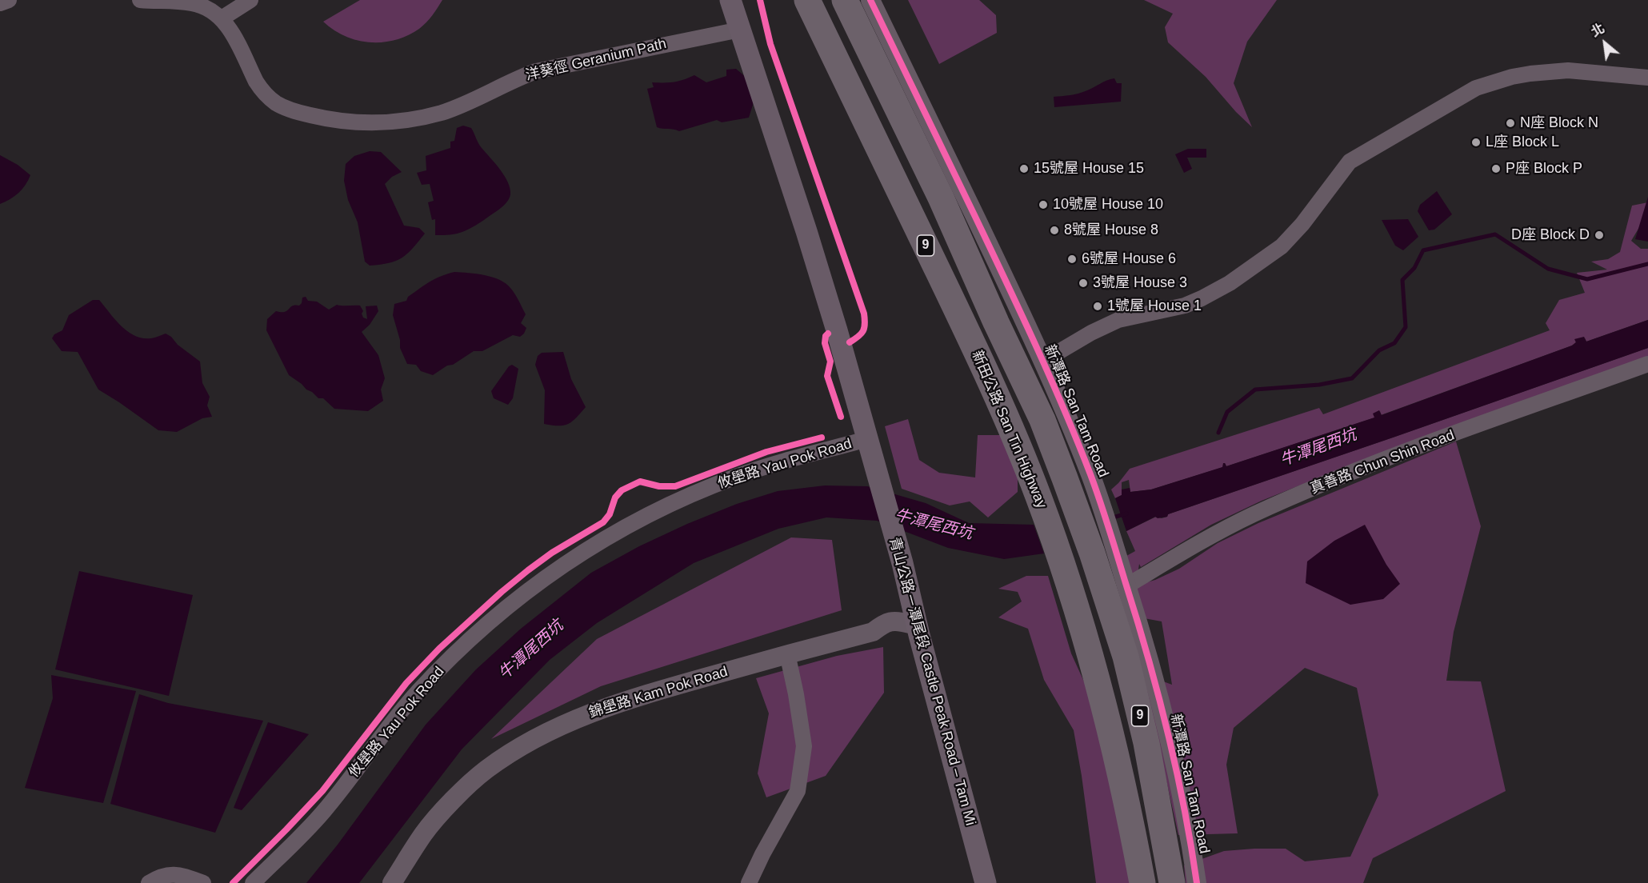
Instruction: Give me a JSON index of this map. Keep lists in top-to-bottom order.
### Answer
{
  "streets": {
    "highway": ["9", "新田公路 San Tin Highway"],
    "main road": ["青山公路－潭尾段 Castle Peak Road – Tam Mi"],
    "street": [
      "洋葵徑 Geranium Path",
      "新潭路 San Tam Road",
      "真善路 Chun Shin Road",
      "攸壆路 Yau Pok Road",
      "錦壆路 Kam Pok Road"
    ]
  },
  "crossings": [
    ["洋葵徑 Geranium Path", "青山公路－潭尾段 Castle Peak Road – Tam Mi"],
    ["9", "新潭路 San Tam Road"],
    ["新潭路 San Tam Road", "真善路 Chun Shin Road"],
    ["攸壆路 Yau Pok Road", "青山公路－潭尾段 Castle Peak Road – Tam Mi"],
    ["青山公路－潭尾段 Castle Peak Road – Tam Mi", "錦壆路 Kam Pok Road"]
  ],
  "water": ["牛潭尾西坑"],
  "places": [
    "N座 Block N",
    "L座 Block L",
    "15號屋 House 15",
    "P座 Block P",
    "10號屋 House 10",
    "8號屋 House 8",
    "D座 Block D",
    "6號屋 House 6",
    "3號屋 House 3",
    "1號屋 House 1"
  ],
  "north": "top left"
}
